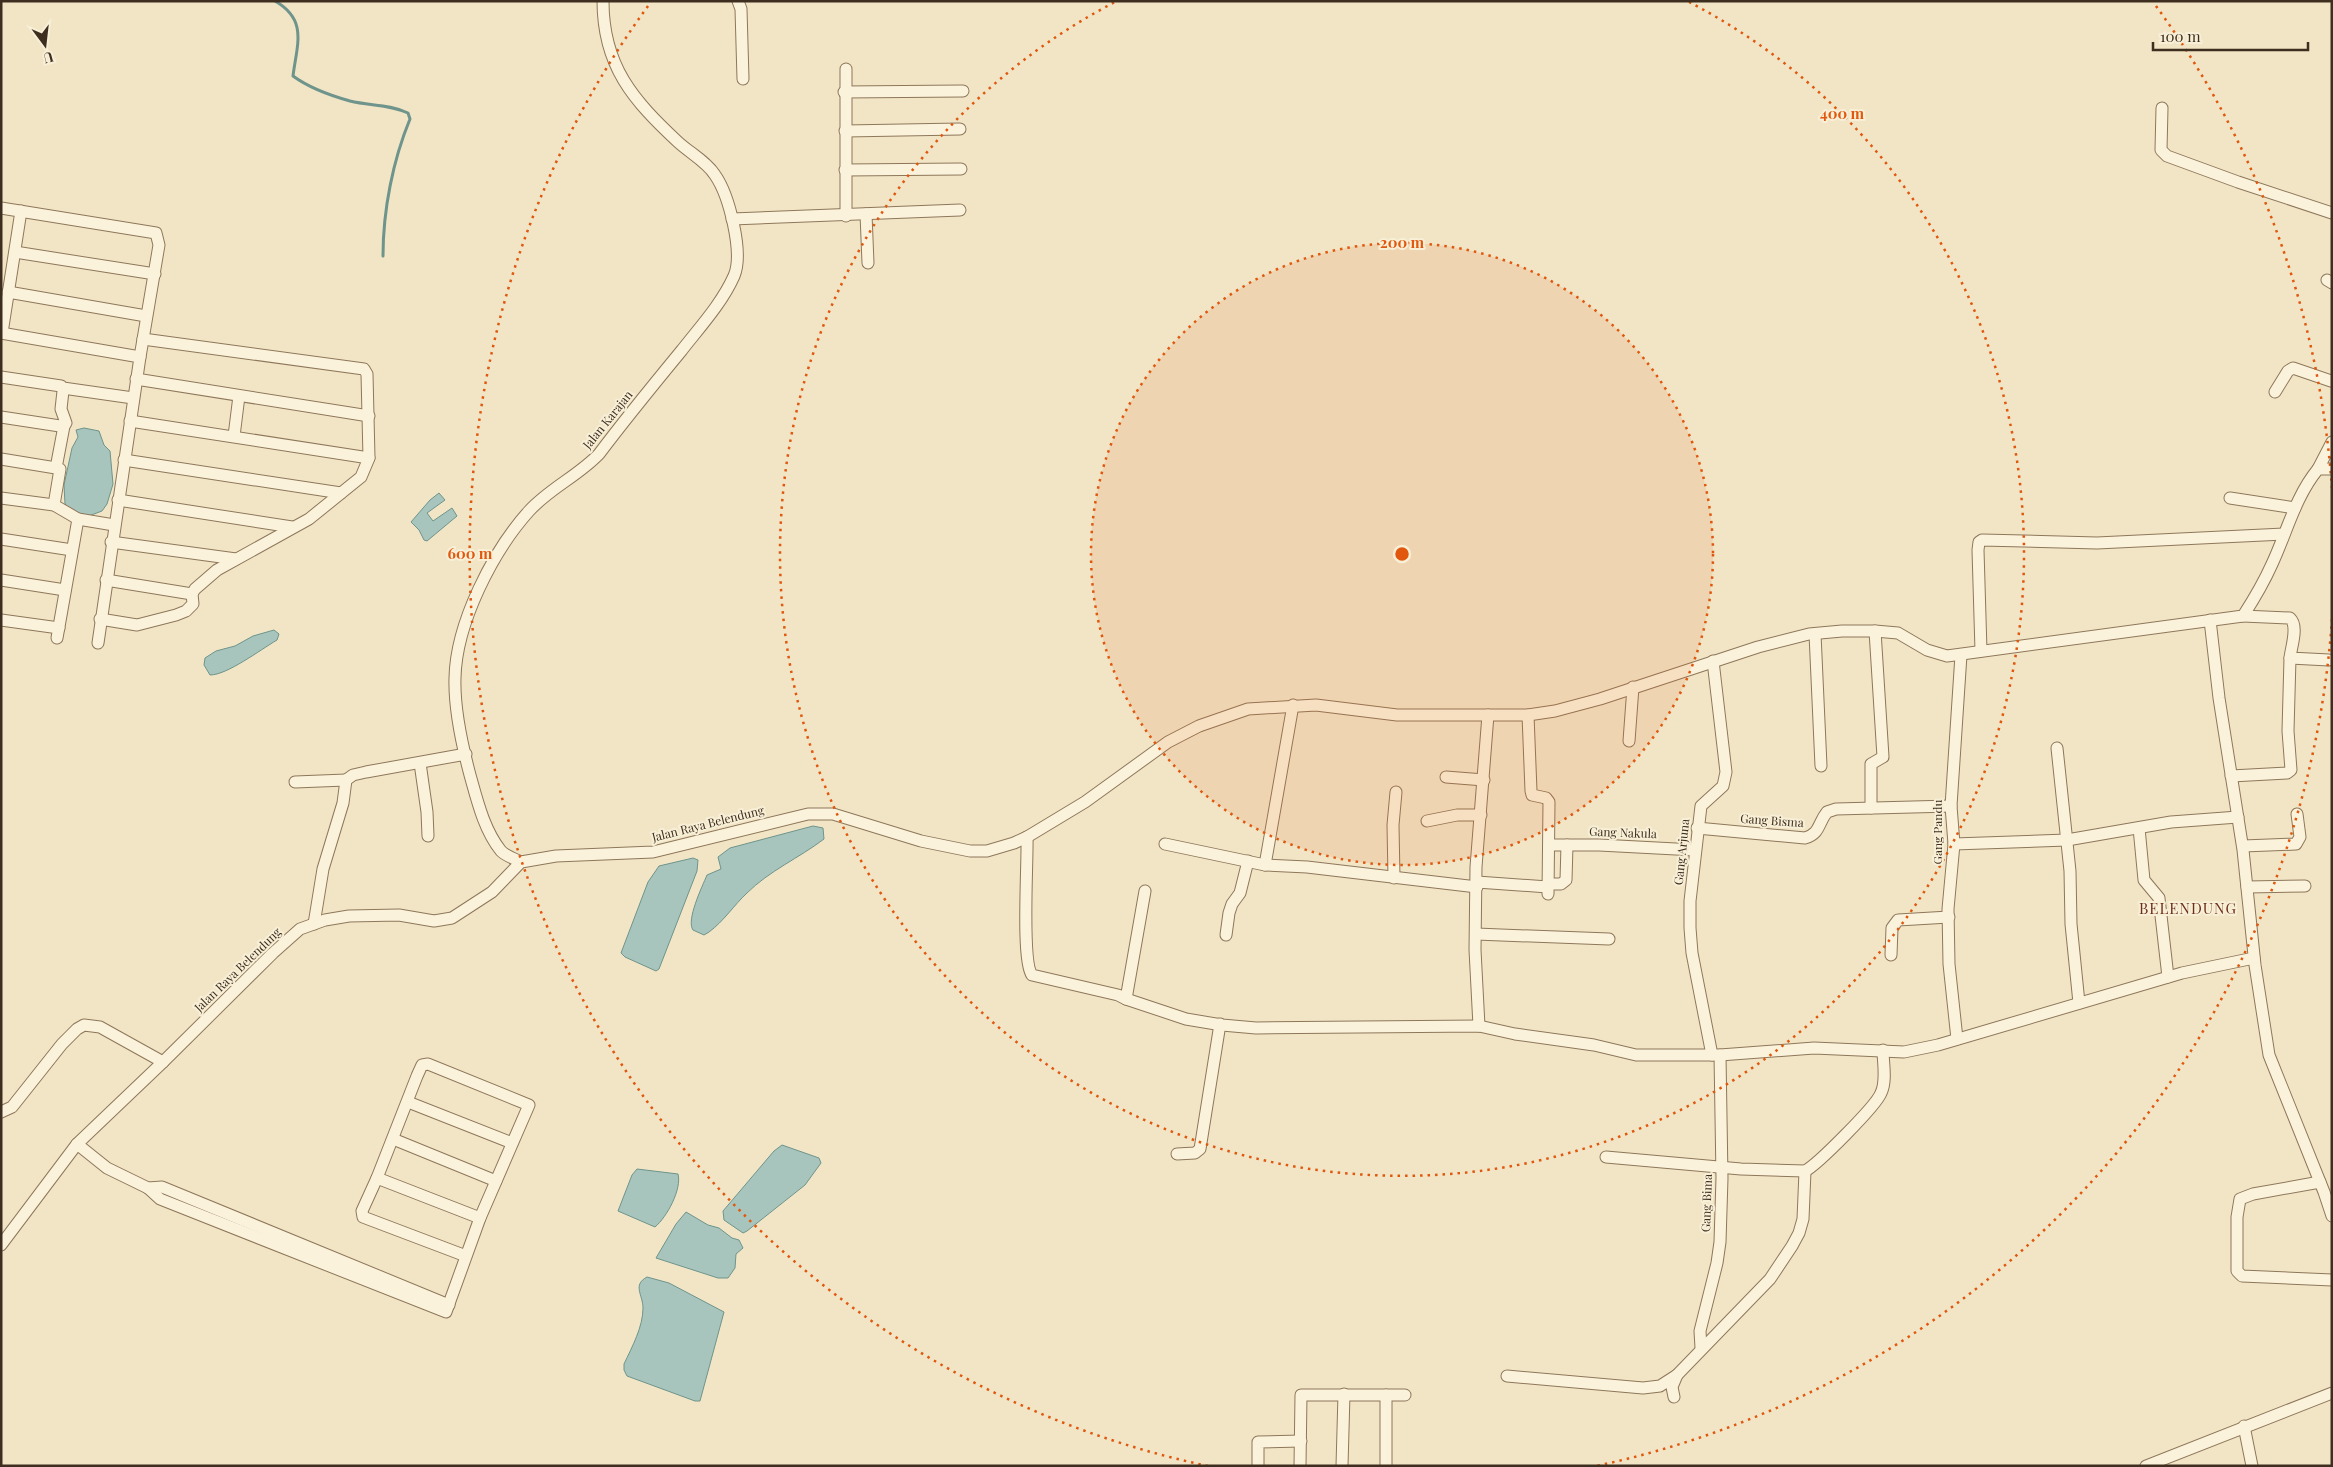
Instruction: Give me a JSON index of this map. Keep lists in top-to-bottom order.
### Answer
{
  "streets": {
    "street": [
      "Jalan Karajan",
      "Gang Bisma",
      "Jalan Raya Belendung",
      "Gang Pandu",
      "Gang Nakula",
      "Gang Arjuna",
      "Gang Bima"
    ]
  },
  "crossings": [
    ["Jalan Karajan", "Jalan Raya Belendung"],
    ["Gang Bisma", "Gang Pandu"],
    ["Gang Bisma", "Gang Arjuna"],
    ["Jalan Raya Belendung", "Gang Pandu"],
    ["Jalan Raya Belendung", "Gang Arjuna"],
    ["Gang Nakula", "Gang Arjuna"],
    ["Gang Arjuna", "Gang Bima"]
  ],
  "districts": ["BELENDUNG"],
  "scale_bar": "100 m",
  "north": "bottom",
  "rings": ["400 m", "200 m", "600 m"]
}
